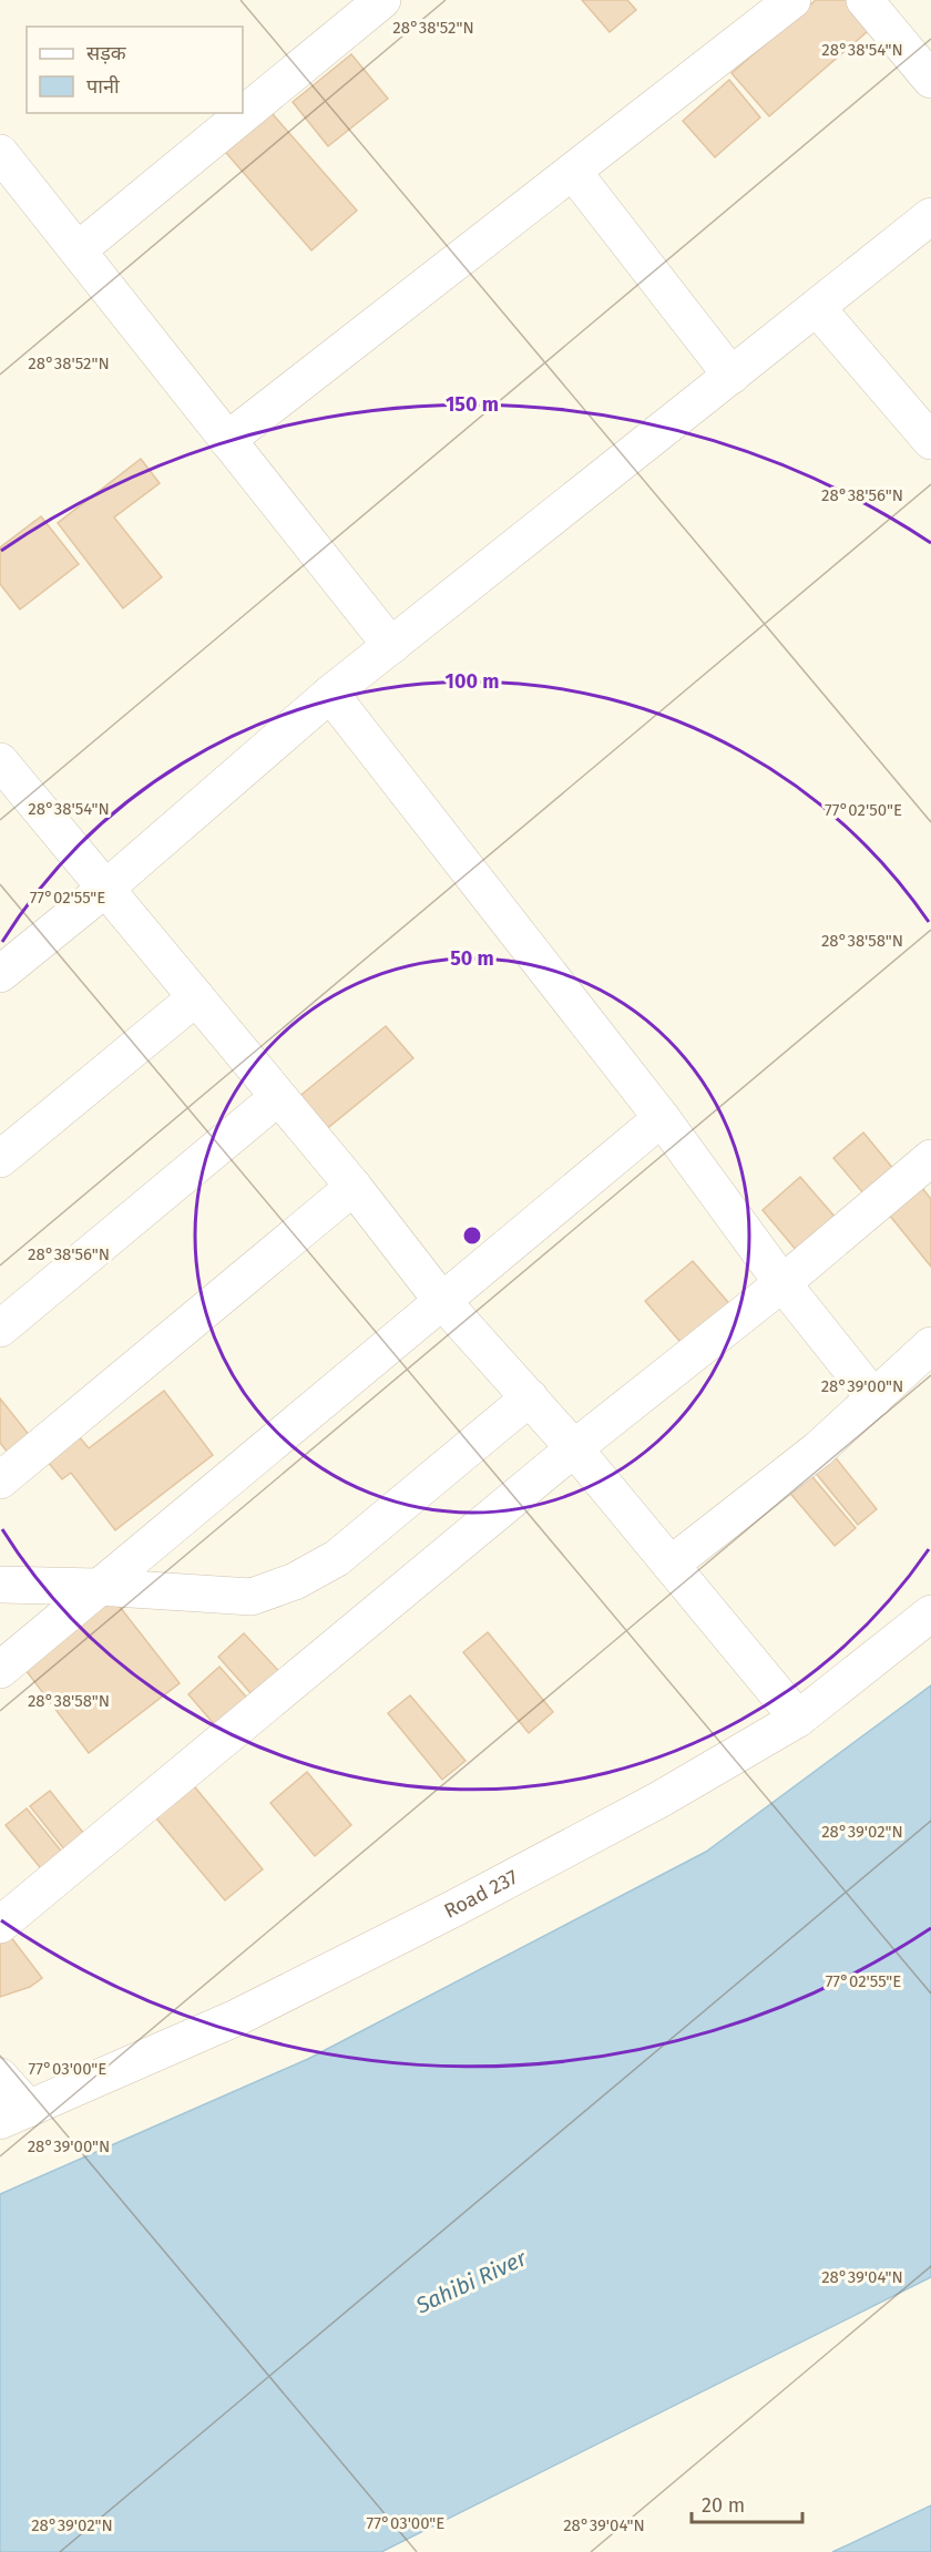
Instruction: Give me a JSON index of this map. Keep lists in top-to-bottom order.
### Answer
{
  "streets": {
    "street": ["Road 237"]
  },
  "water": ["Sahibi River"],
  "legend": ["सड़क", "पानी"],
  "scale_bar": "20 m",
  "coordinates": [
    "28°38'52\"N",
    "28°38'54\"N",
    "28°38'56\"N",
    "77°02'50\"E",
    "77°02'55\"E",
    "28°38'58\"N",
    "28°39'00\"N",
    "28°39'02\"N",
    "77°03'00\"E",
    "28°39'04\"N"
  ],
  "rings": ["150 m", "100 m", "50 m"]
}
